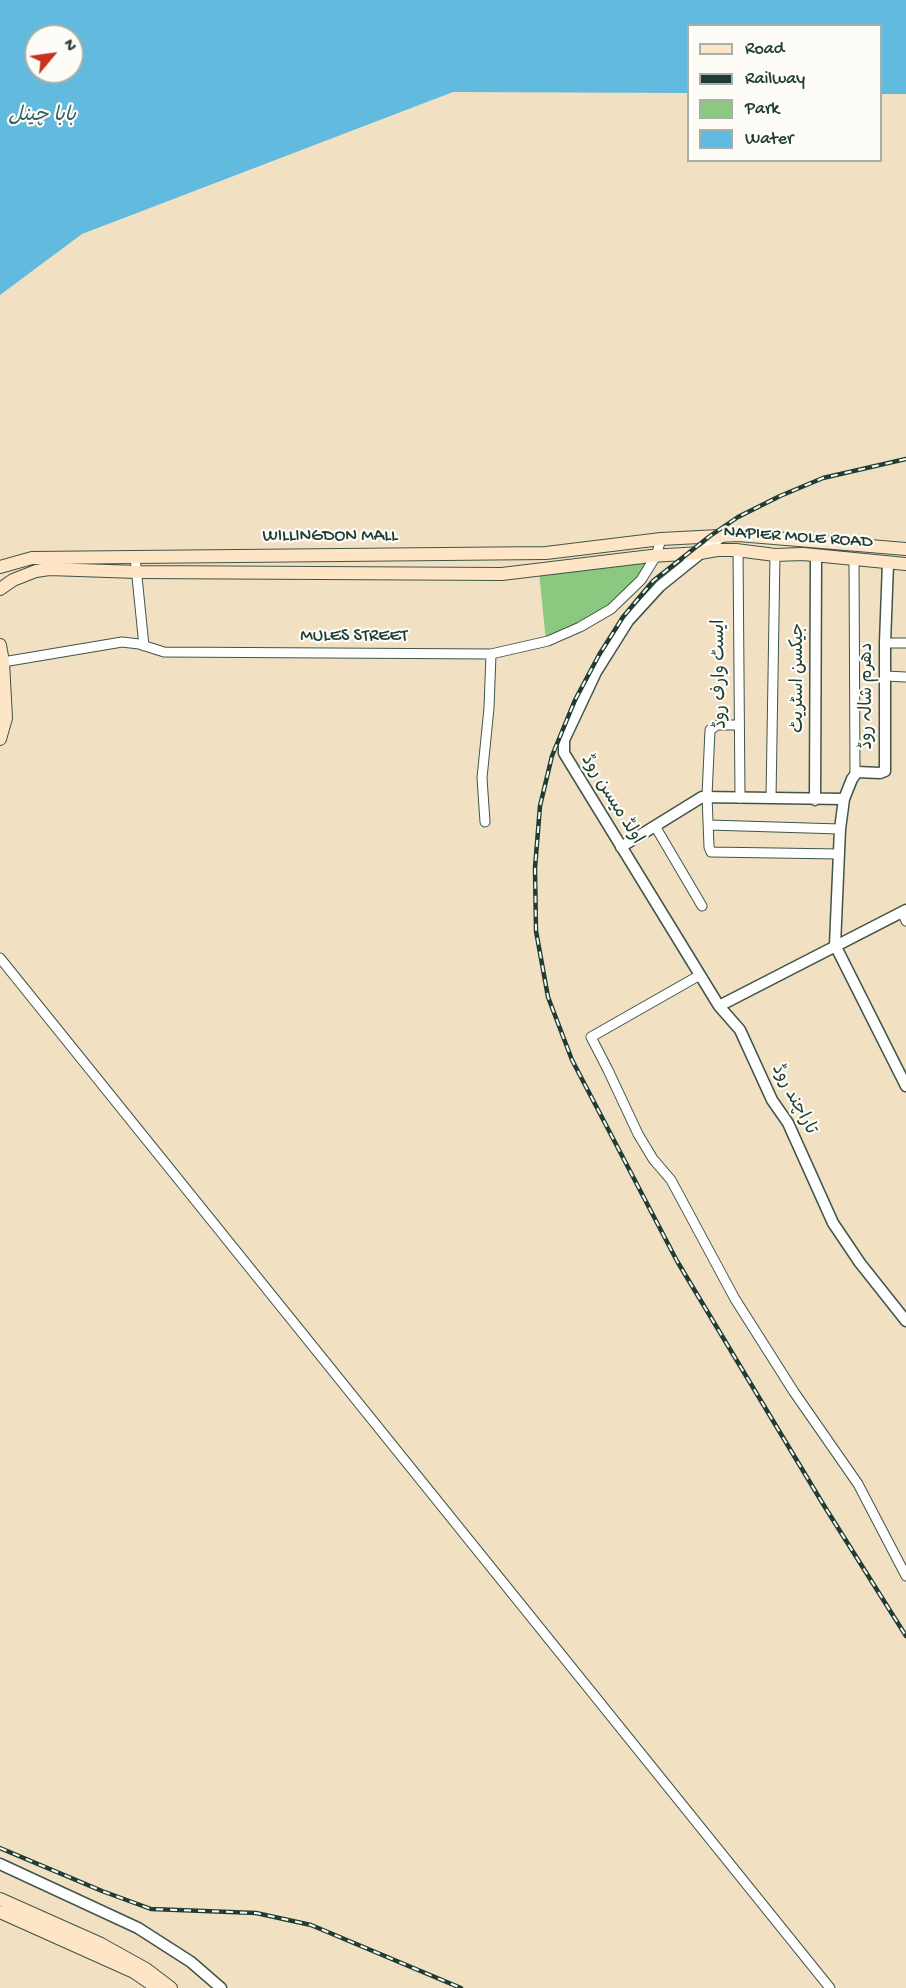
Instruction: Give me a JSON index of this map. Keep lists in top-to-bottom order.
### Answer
{
  "streets": {
    "main road": ["WILLINGDON MALL", "NAPIER MOLE ROAD"],
    "street": [
      "MULES STREET",
      "ایسٹ وارف روڈ",
      "جیکسن اسٹریٹ",
      "دھرم شالہ روڈ",
      "اولڈ میسن روڈ",
      "تاراچند روڈ"
    ]
  },
  "crossings": [
    ["WILLINGDON MALL", "NAPIER MOLE ROAD"],
    ["WILLINGDON MALL", "MULES STREET"],
    ["NAPIER MOLE ROAD", "MULES STREET"],
    ["NAPIER MOLE ROAD", "ایسٹ وارف روڈ"],
    ["NAPIER MOLE ROAD", "جیکسن اسٹریٹ"],
    ["NAPIER MOLE ROAD", "دھرم شالہ روڈ"],
    ["NAPIER MOLE ROAD", "اولڈ میسن روڈ"],
    ["اولڈ میسن روڈ", "تاراچند روڈ"]
  ],
  "water": ["بابا چینل"],
  "legend": [
    "Road",
    "Railway",
    "Park",
    "Water"
  ],
  "north": "top right"
}
